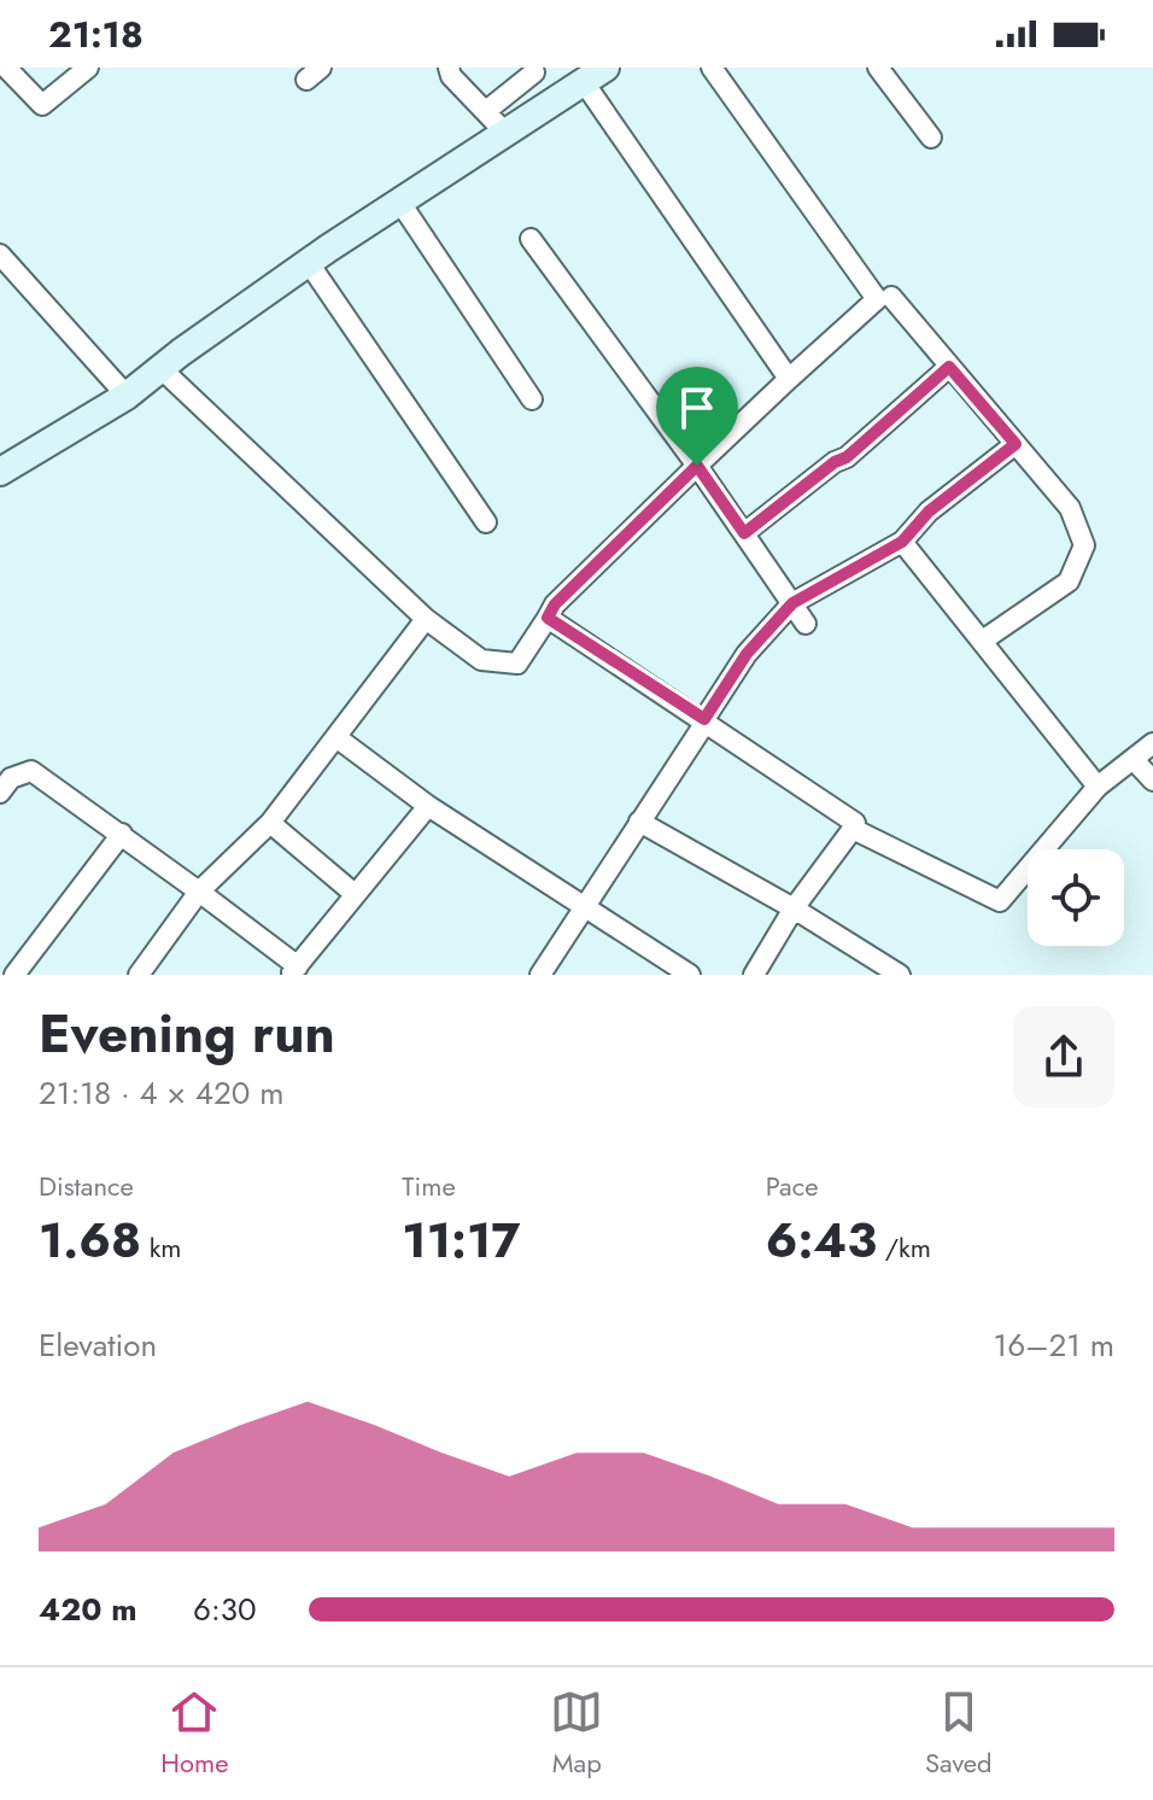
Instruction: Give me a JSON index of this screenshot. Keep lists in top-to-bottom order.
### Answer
{
  "page": {
    "status": "21:18",
    "heading": ["Evening run", "21:18 · 4 × 420 m"],
    "stats": [
      ["Distance", "1.68 km"],
      ["Time", "11:17"],
      ["Pace", "6:43 /km"]
    ],
    "chart": ["Elevation", "16–21 m"],
    "list": [
      {
        "name": "420 m",
        "note": "6:30"
      }
    ],
    "tabs": ["Home", "Map", "Saved"]
  }
}
